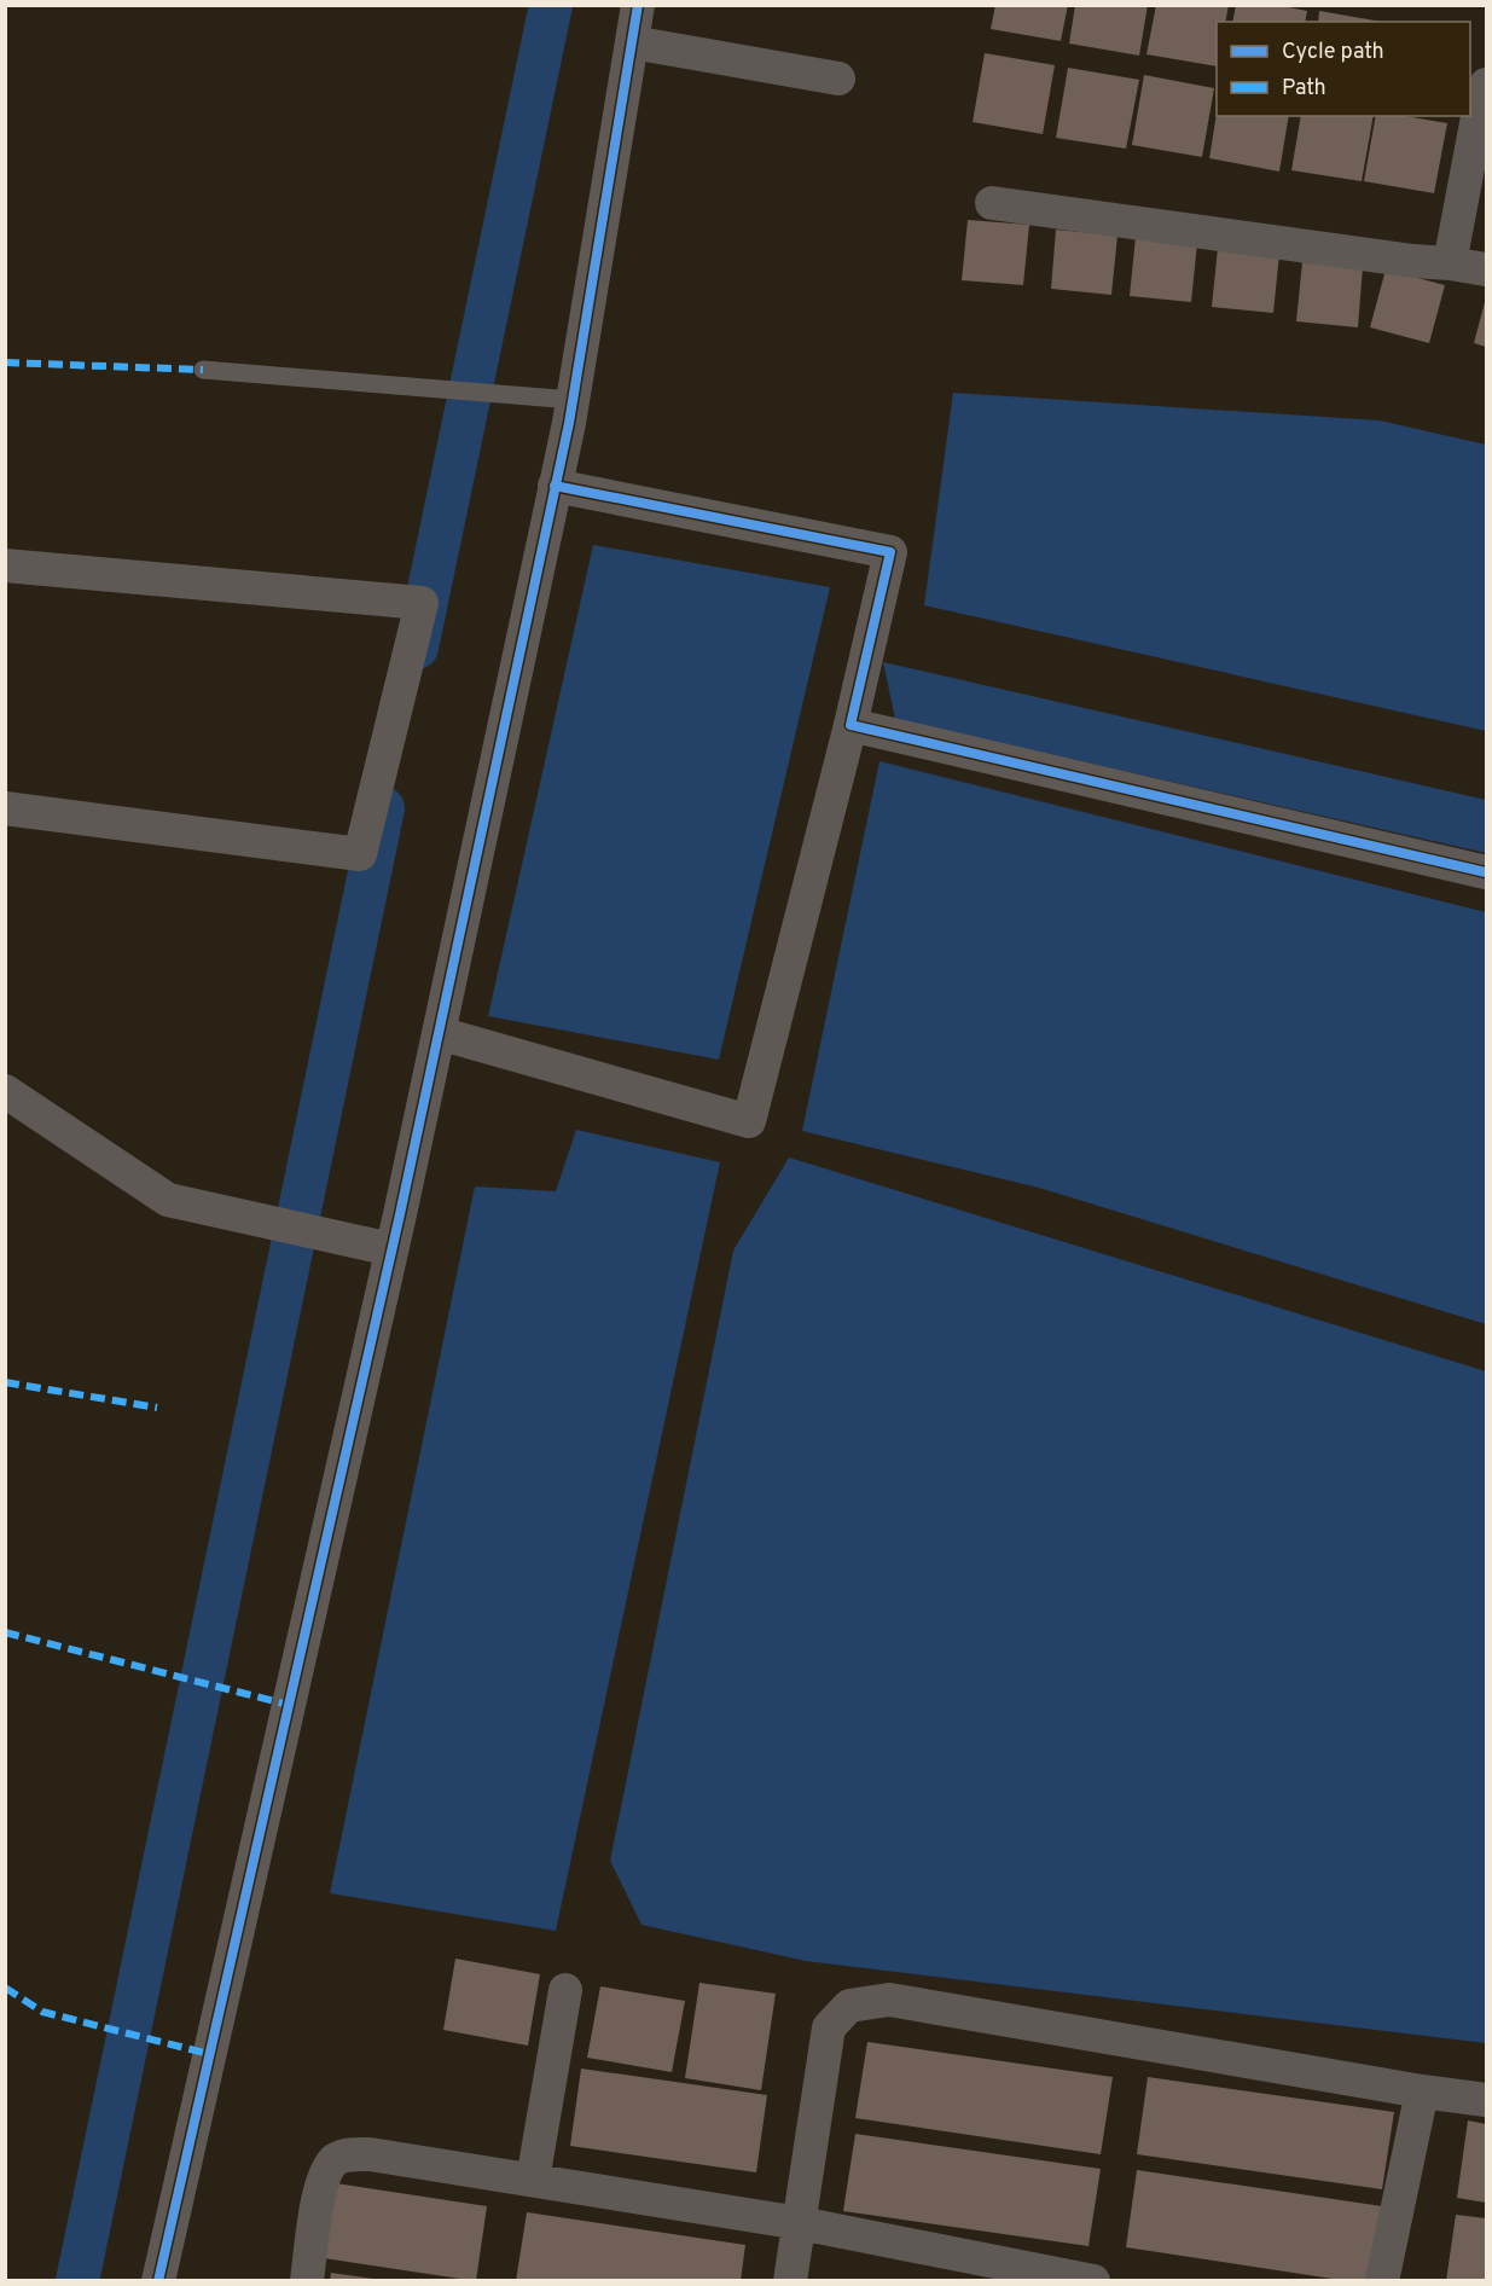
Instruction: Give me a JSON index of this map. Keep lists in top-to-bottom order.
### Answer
{
  "legend": ["Cycle path", "Path"]
}
